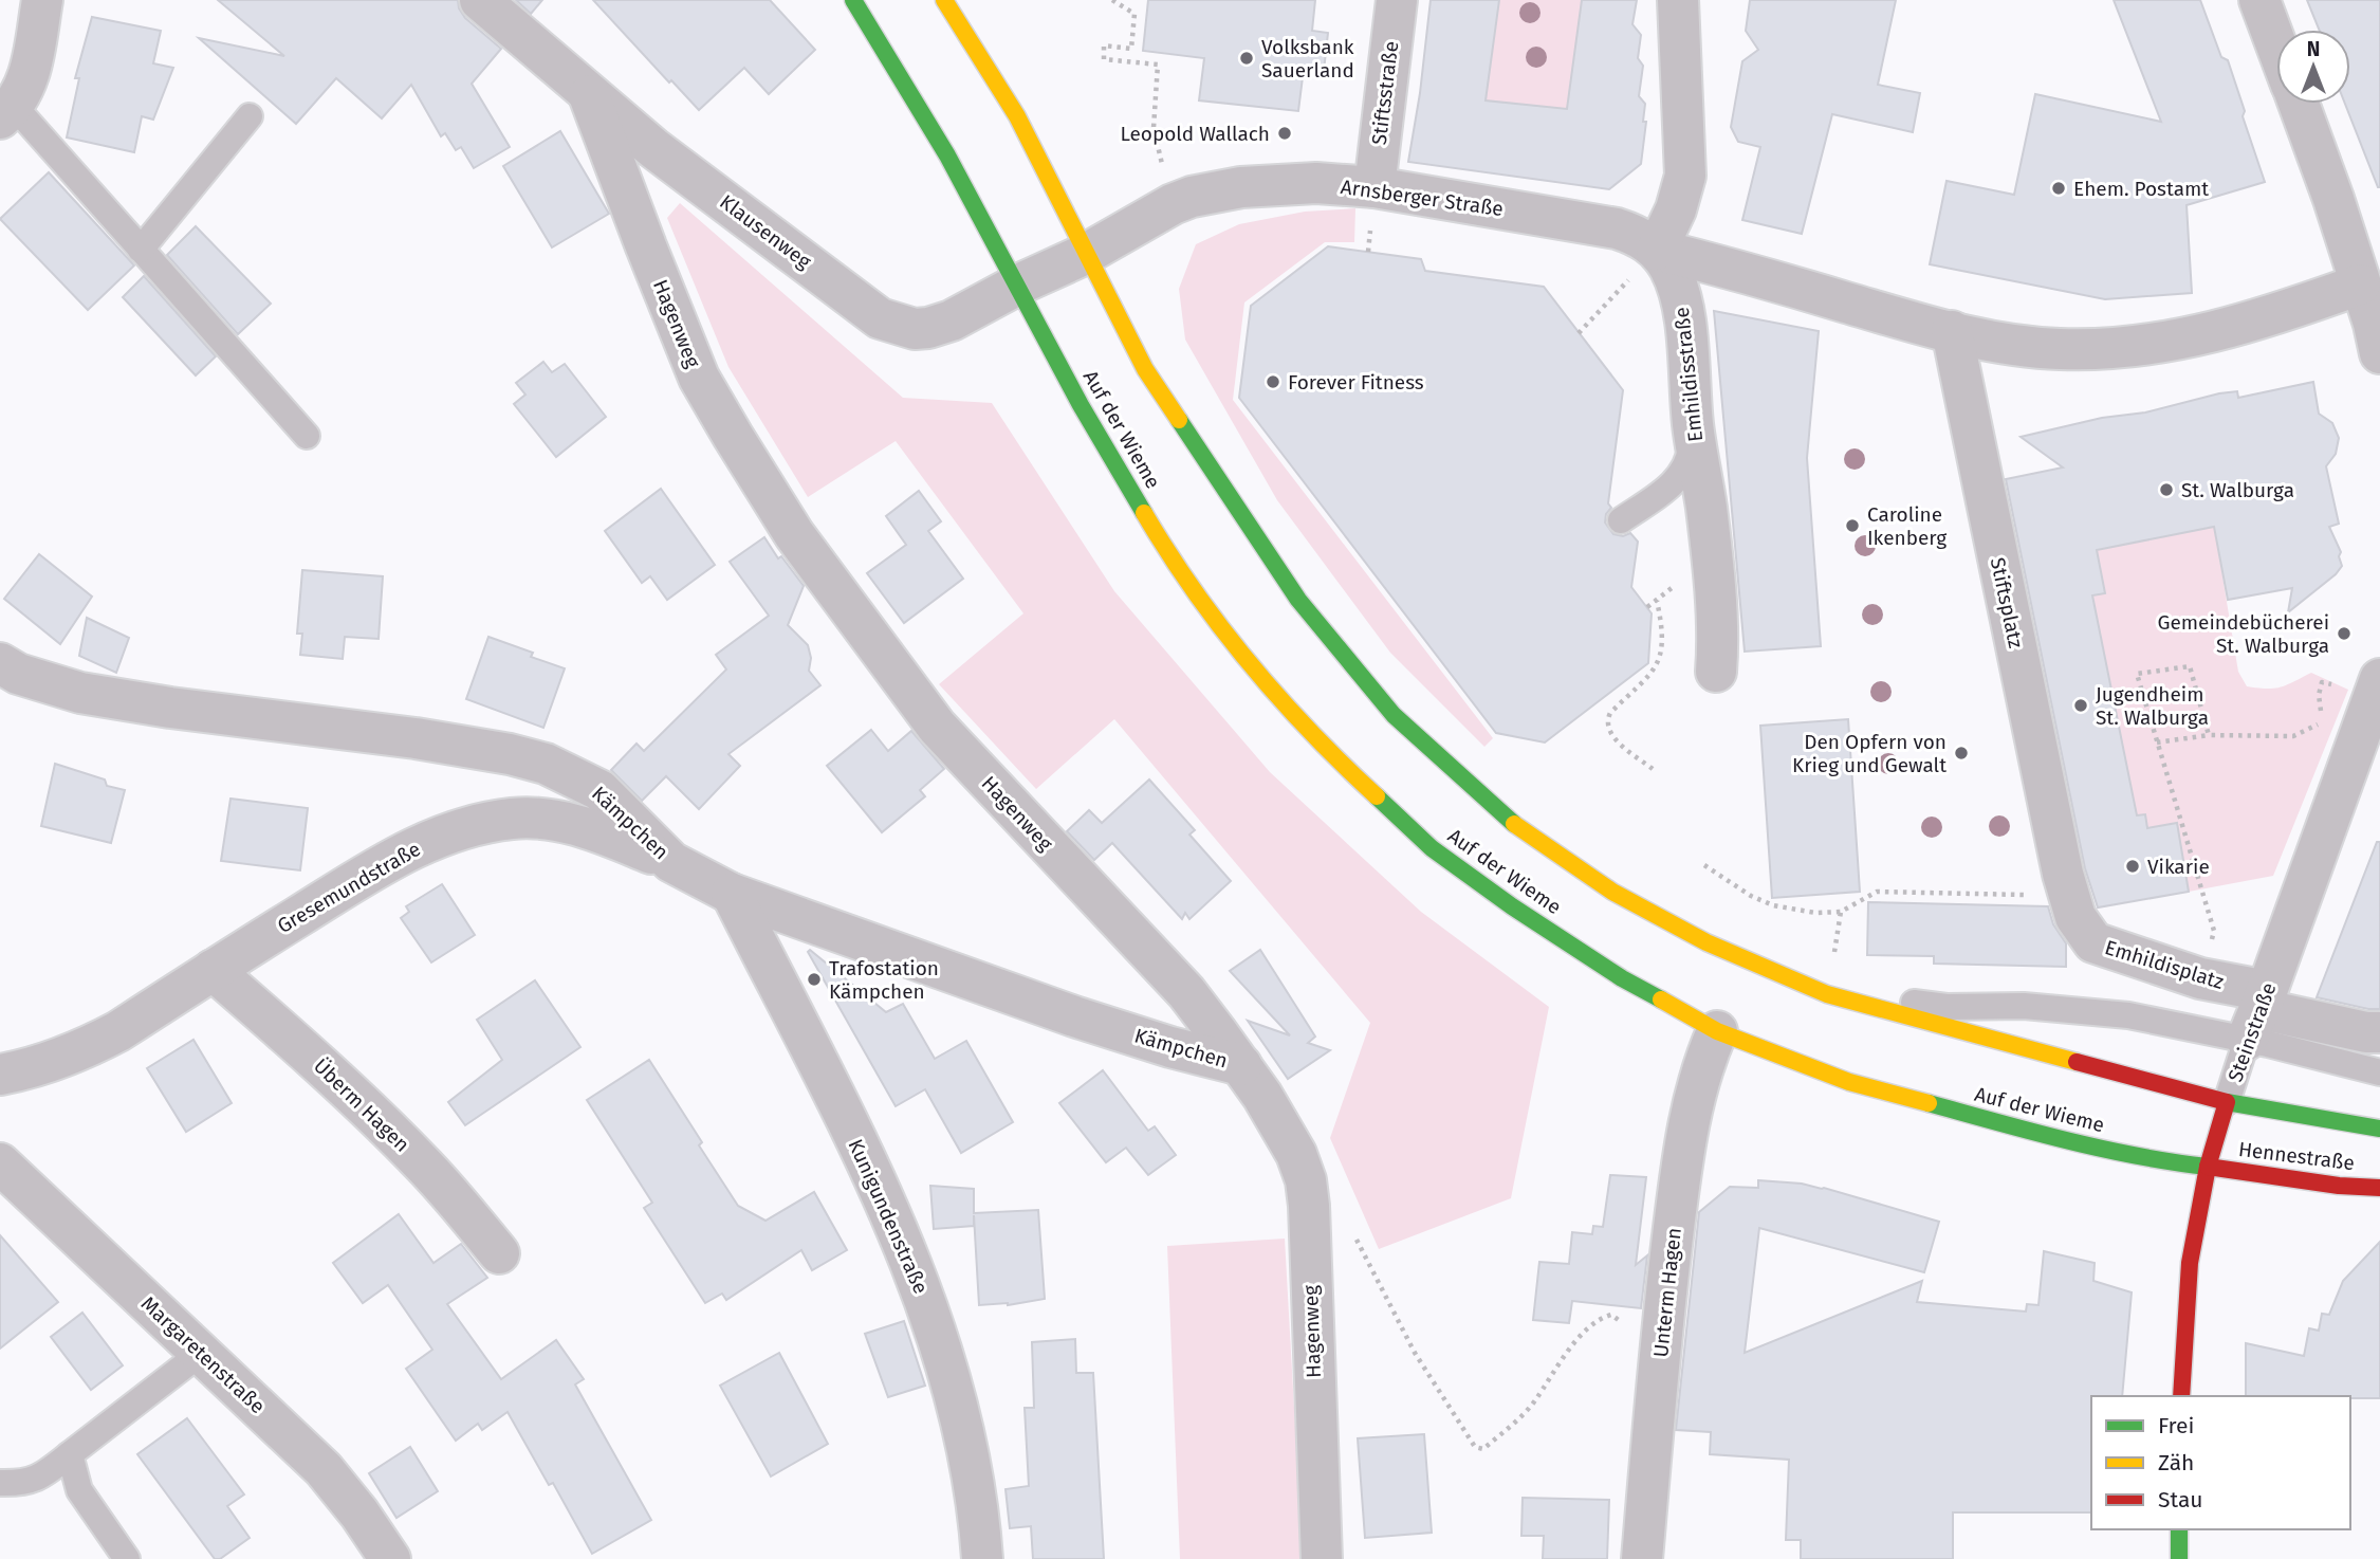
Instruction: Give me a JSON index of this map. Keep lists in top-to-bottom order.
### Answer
{
  "streets": {
    "main road": ["Auf der Wieme", "Steinstraße", "Hennestraße"],
    "street": [
      "Stiftsstraße",
      "Arnsberger Straße",
      "Klausenweg",
      "Hagenweg",
      "Emhildisstraße",
      "Stiftsplatz",
      "Kämpchen",
      "Gresemundstraße",
      "Emhildisplatz",
      "Überm Hagen",
      "Kunigundenstraße",
      "Unterm Hagen",
      "Margaretenstraße"
    ]
  },
  "crossings": [
    ["Stiftsstraße", "Arnsberger Straße"],
    ["Arnsberger Straße", "Klausenweg"],
    ["Arnsberger Straße", "Emhildisstraße"],
    ["Klausenweg", "Hagenweg"],
    ["Klausenweg", "Auf der Wieme"],
    ["Hagenweg", "Kämpchen"],
    ["Auf der Wieme", "Steinstraße"],
    ["Auf der Wieme", "Hennestraße"],
    ["Auf der Wieme", "Unterm Hagen"],
    ["Stiftsplatz", "Emhildisplatz"],
    ["Kämpchen", "Gresemundstraße"],
    ["Kämpchen", "Kunigundenstraße"],
    ["Gresemundstraße", "Überm Hagen"],
    ["Emhildisplatz", "Steinstraße"],
    ["Steinstraße", "Hennestraße"]
  ],
  "places": [
    "Volksbank Sauerland",
    "Leopold Wallach",
    "Ehem. Postamt",
    "Forever Fitness",
    "St. Walburga",
    "Caroline Ikenberg",
    "Gemeindebücherei St. Walburga",
    "Jugendheim St. Walburga",
    "Den Opfern von Krieg und Gewalt",
    "Vikarie",
    "Trafostation Kämpchen"
  ],
  "legend": ["Frei", "Zäh", "Stau"],
  "north": "top"
}
